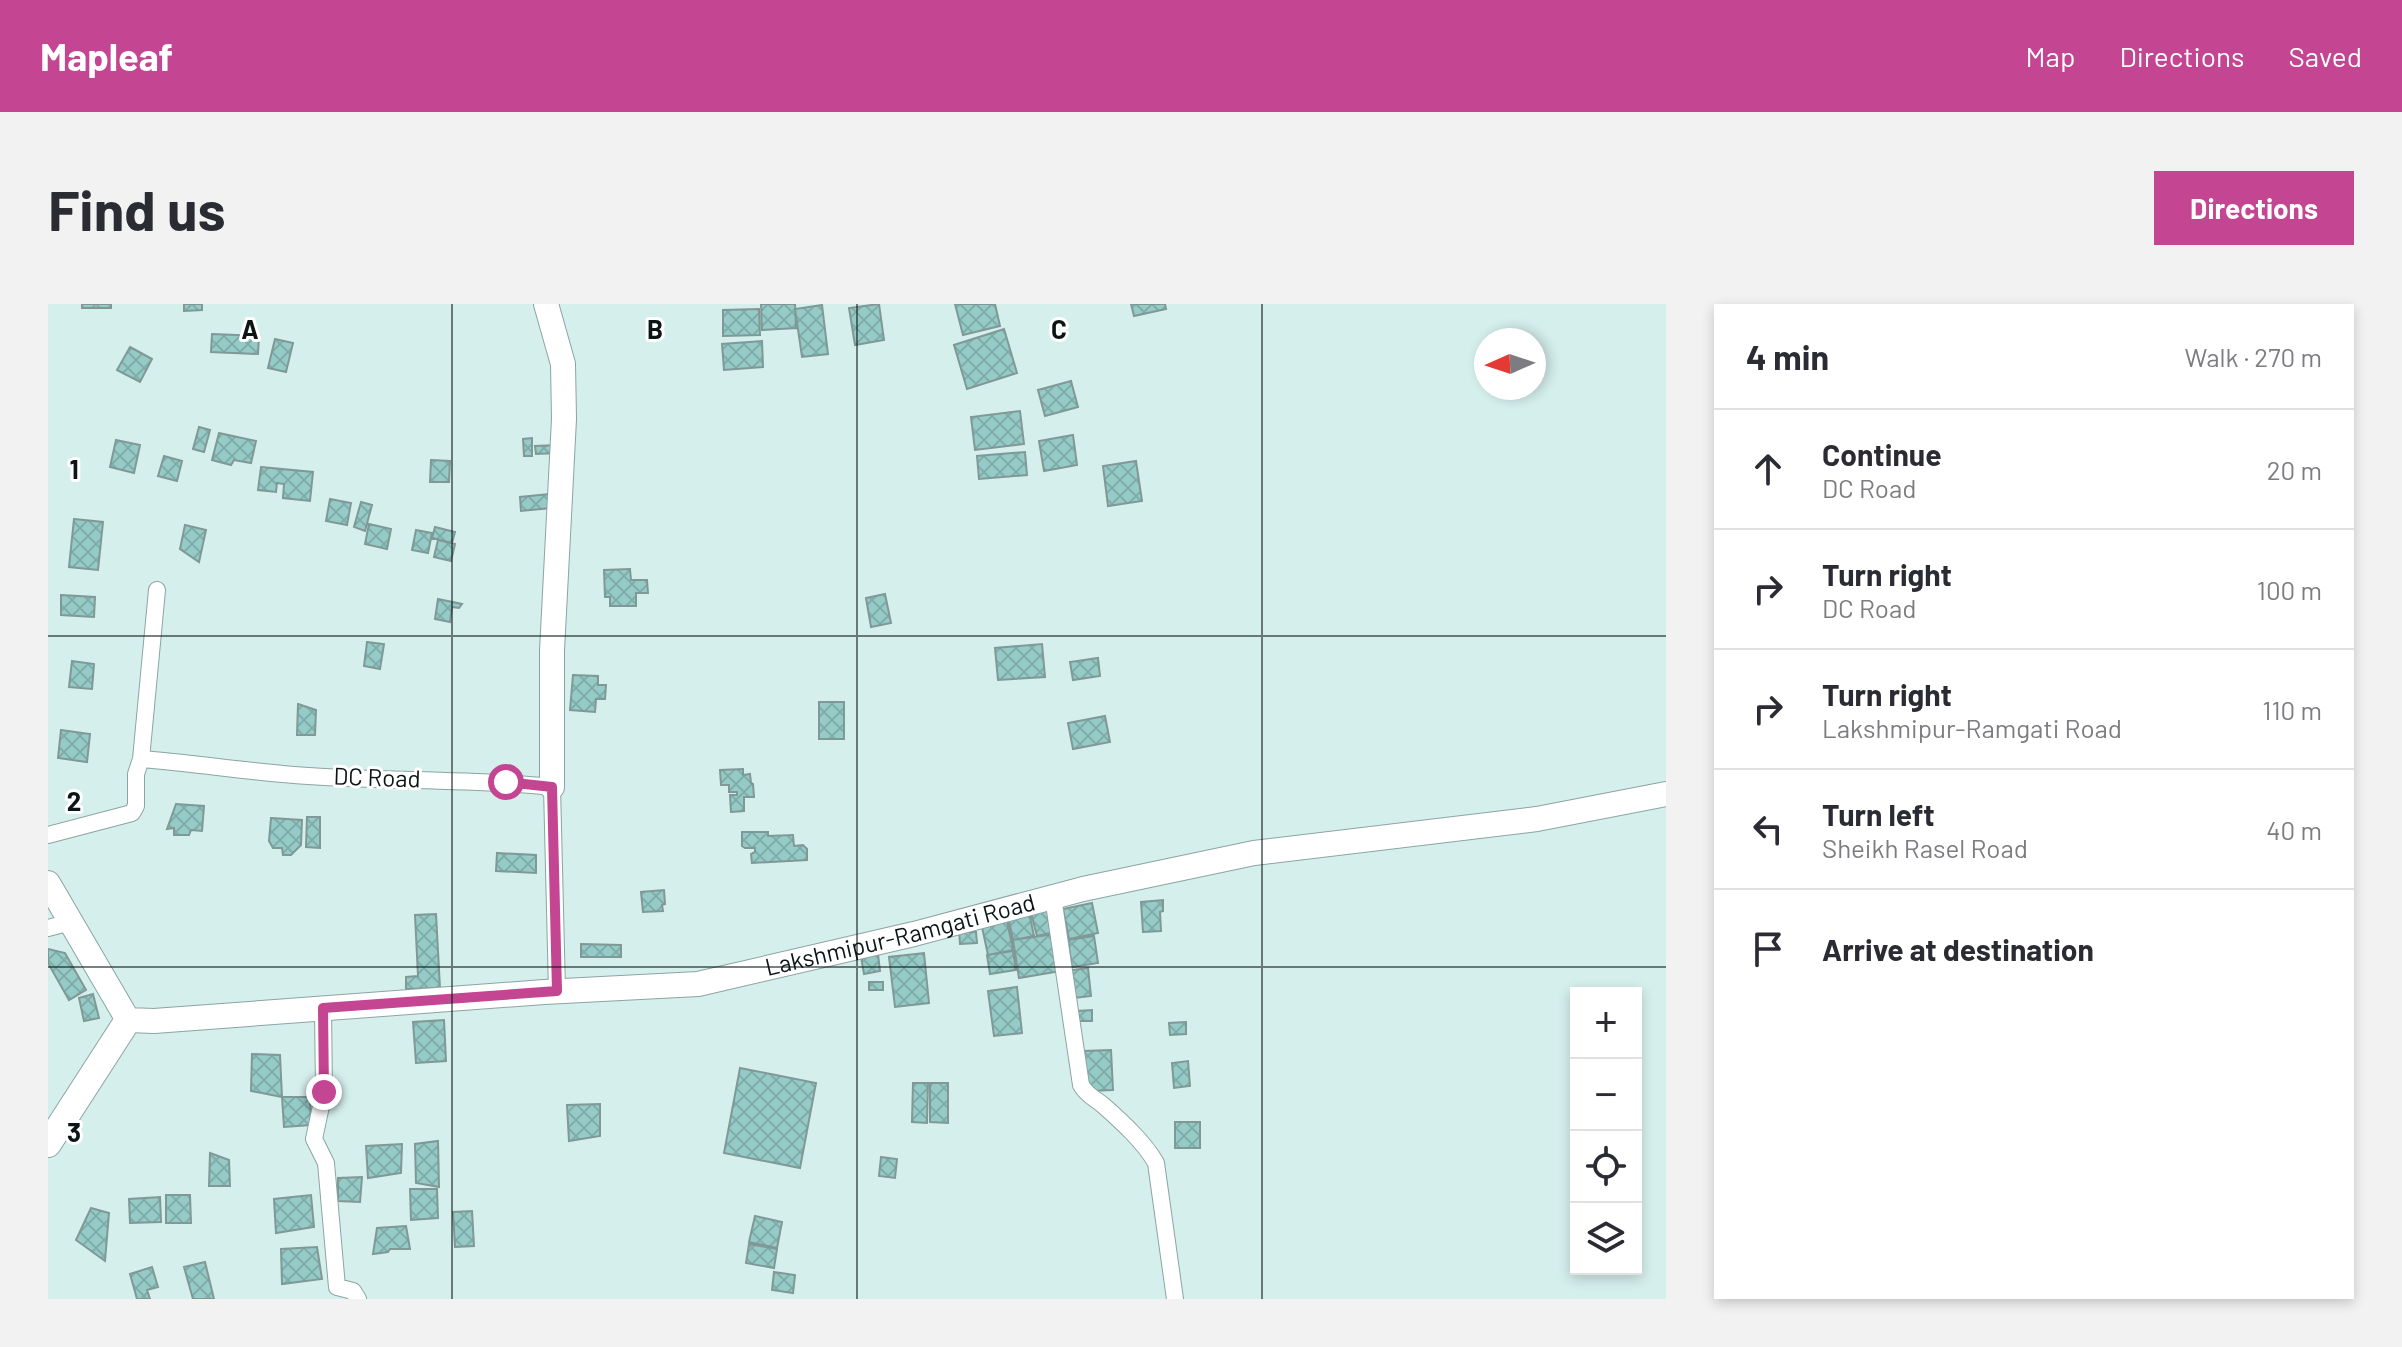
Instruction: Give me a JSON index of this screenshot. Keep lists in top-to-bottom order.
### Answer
{
  "streets": {
    "main road": ["Lakshmipur-Ramgati Road"],
    "street": ["DC Road"]
  },
  "north": "left",
  "page": {
    "header": "Mapleaf",
    "nav": ["Map", "Directions", "Saved"],
    "buttons": "Directions",
    "title": "Find us",
    "heading": ["4 min", "Walk · 270 m"],
    "list": [
      ["Continue", "DC Road", "20 m"],
      ["Turn right", "DC Road", "100 m"],
      ["Turn right", "Lakshmipur-Ramgati Road", "110 m"],
      ["Turn left", "Sheikh Rasel Road", "40 m"],
      "Arrive at destination"
    ],
    "map_buttons": ["+", "−"]
  },
  "grid": {
    "columns": ["A", "B", "C"],
    "rows": ["1", "2", "3"]
  }
}
